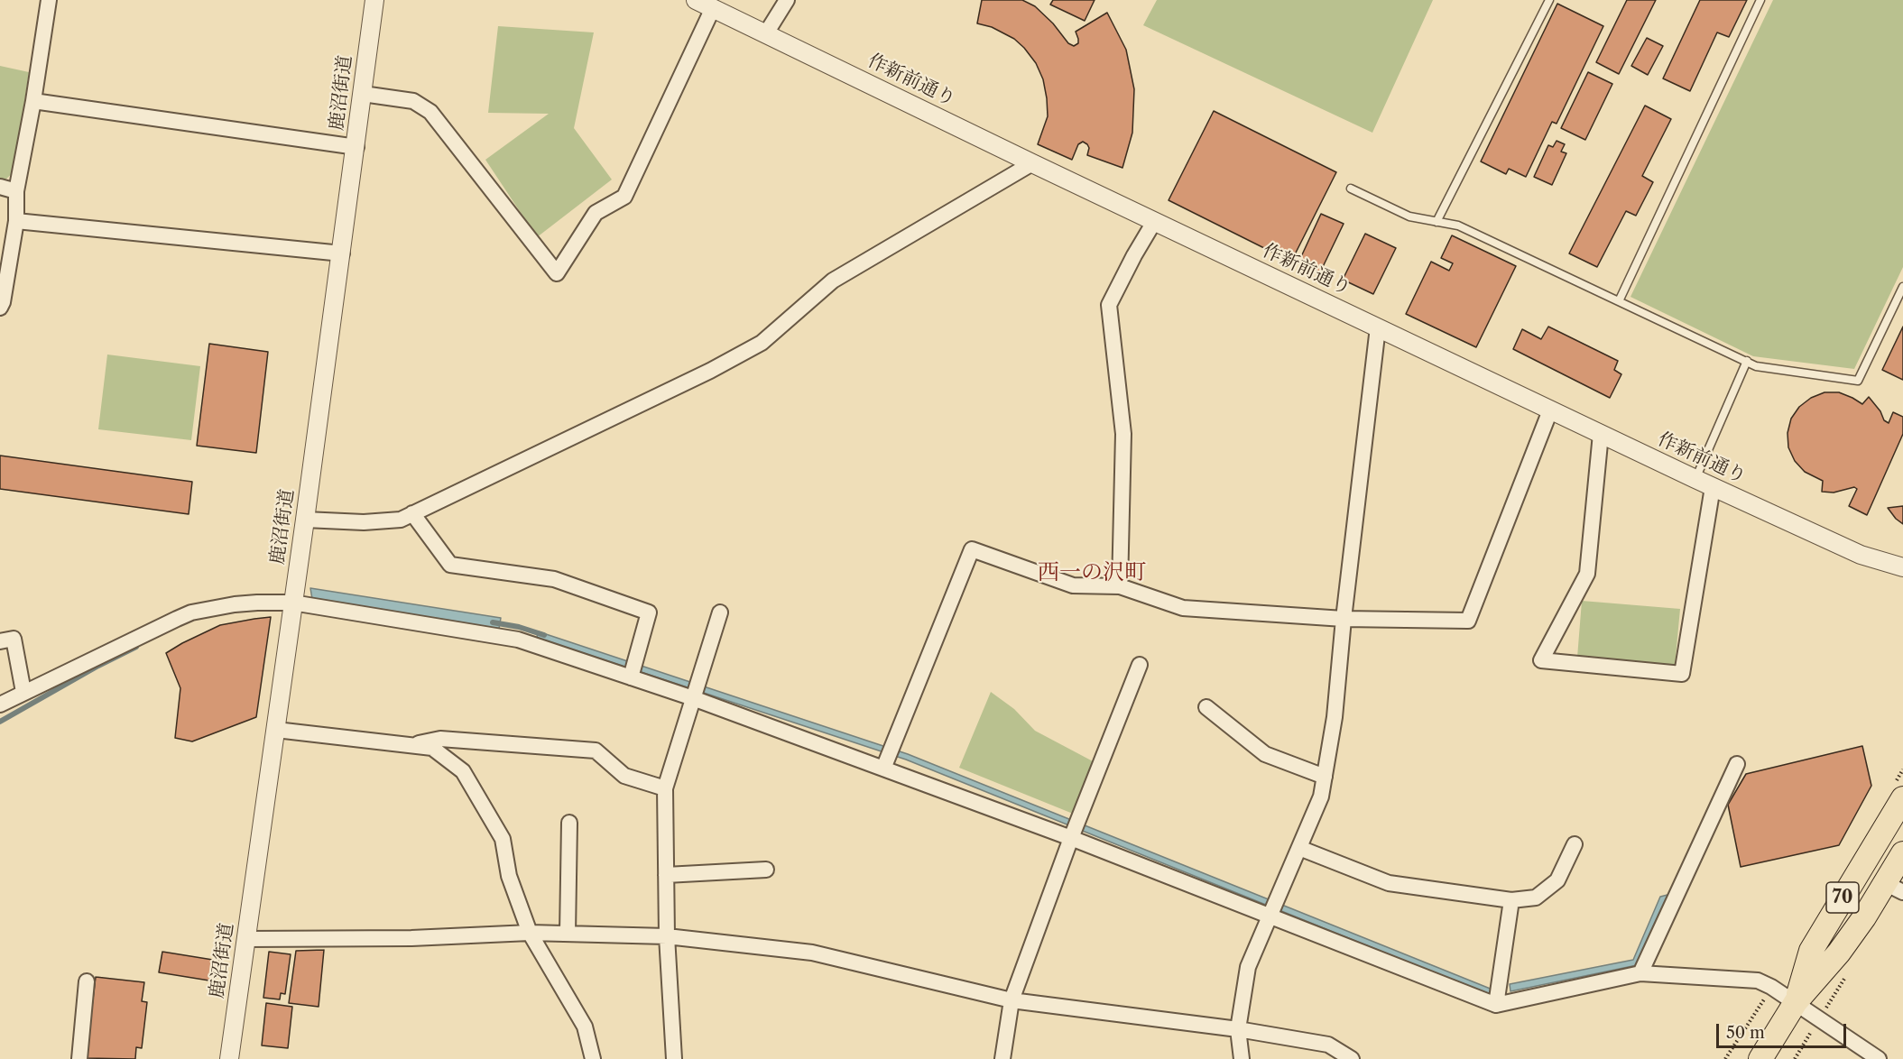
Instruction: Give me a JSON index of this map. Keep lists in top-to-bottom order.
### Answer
{
  "streets": {
    "main road": ["70"],
    "street": ["作新前通り", "鹿沼街道"]
  },
  "districts": ["西一の沢町"],
  "scale_bar": "50 m"
}
